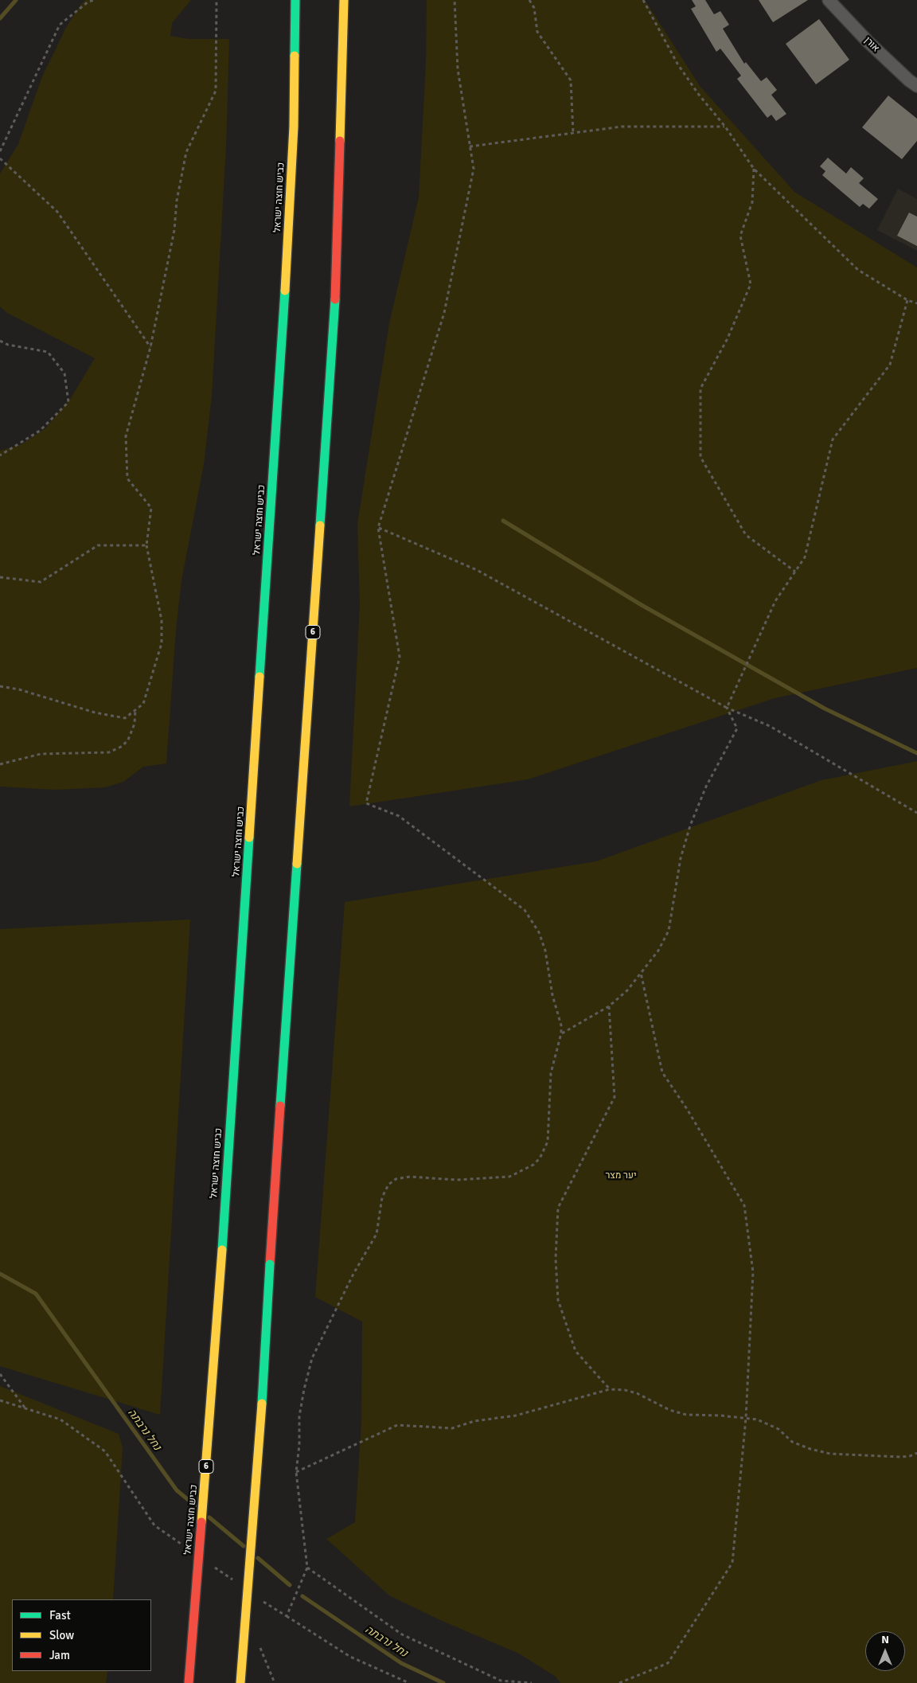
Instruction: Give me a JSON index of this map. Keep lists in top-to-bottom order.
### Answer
{
  "streets": {
    "highway": ["כביש חוצה ישראל", "6"],
    "street": ["אורן"]
  },
  "water": ["נחל נרבתה"],
  "parks": ["יער מצר"],
  "legend": ["Fast", "Slow", "Jam"],
  "north": "top"
}
